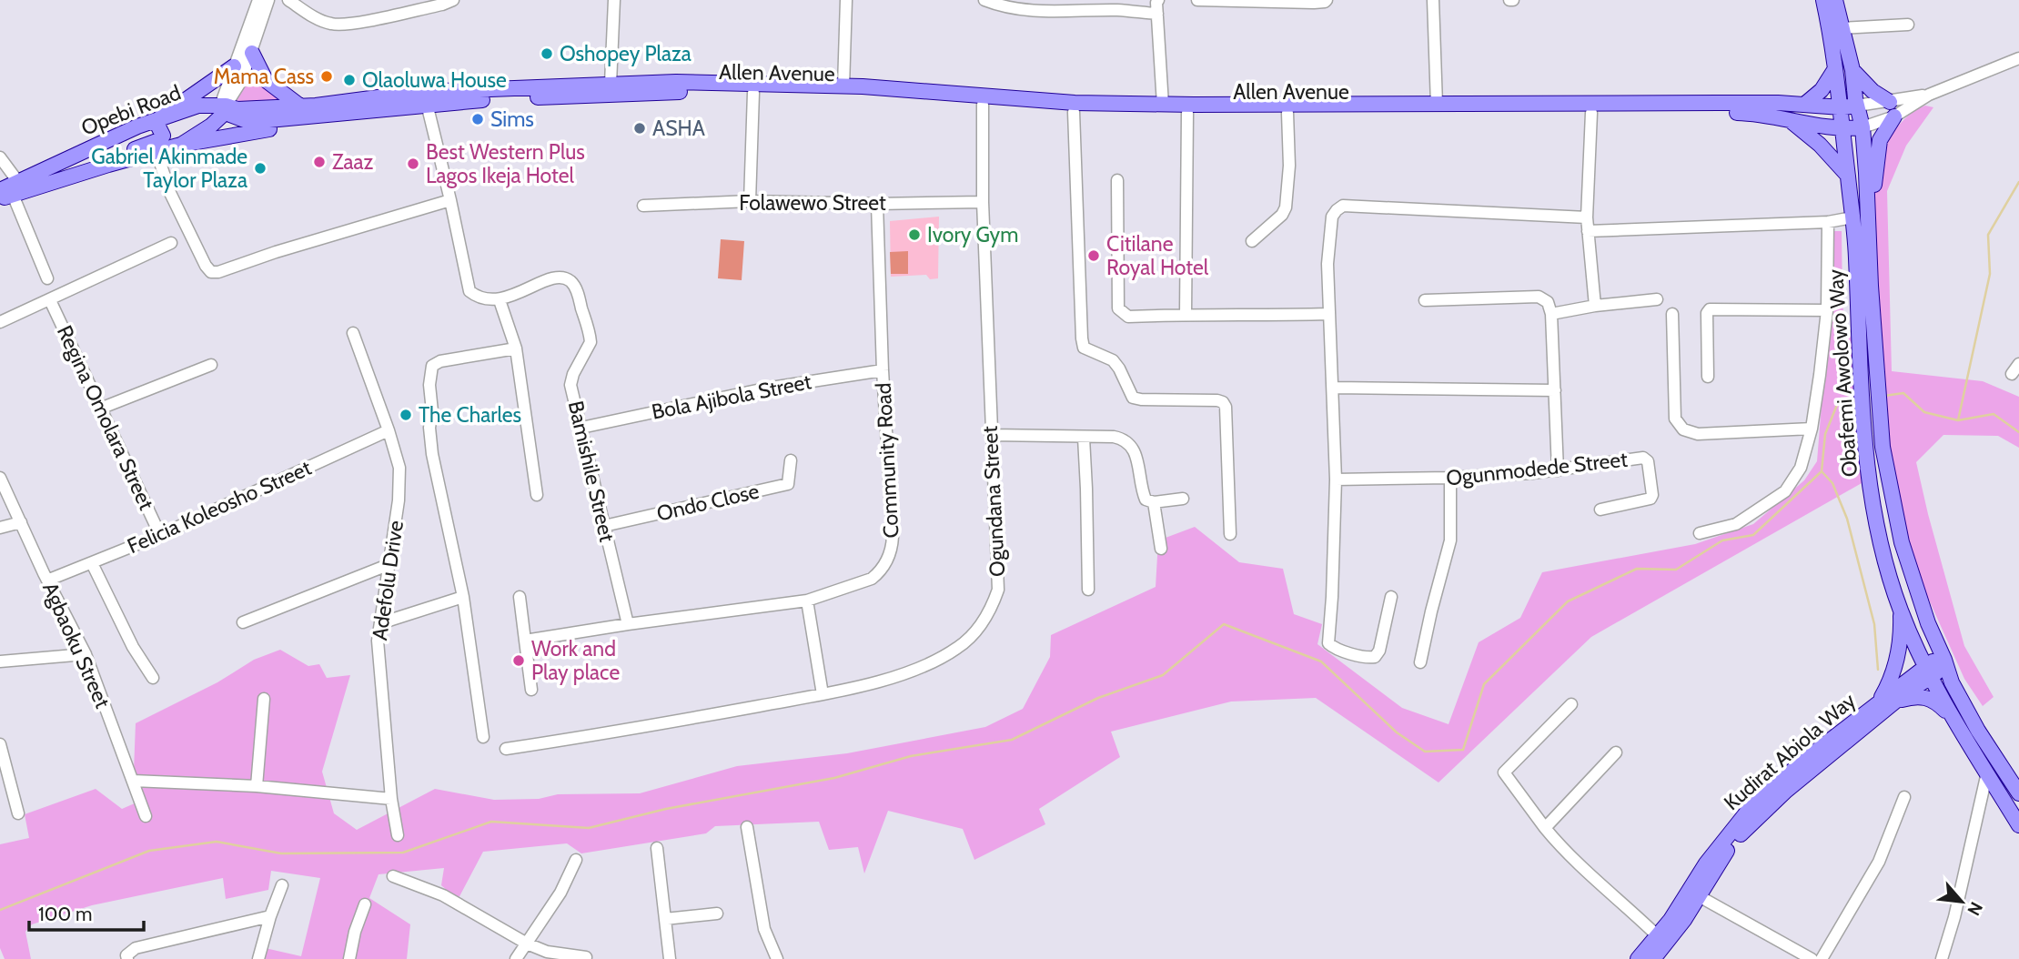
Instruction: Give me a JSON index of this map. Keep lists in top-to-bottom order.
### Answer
{
  "streets": {
    "main road": [
      "Allen Avenue",
      "Opebi Road",
      "Obafemi Awolowo Way",
      "Kudirat Abiola Way"
    ],
    "street": [
      "Folawewo Street",
      "Bola Ajibola Street",
      "Regina Omolara Street",
      "Community Road",
      "Ogunmodede Street",
      "Bamishile Street",
      "Ogundana Street",
      "Ondo Close",
      "Felicia Koleosho Street",
      "Adefolu Drive",
      "Agbaoku Street"
    ]
  },
  "crossings": [
    ["Allen Avenue", "Opebi Road"],
    ["Allen Avenue", "Obafemi Awolowo Way"],
    ["Allen Avenue", "Ogundana Street"],
    ["Folawewo Street", "Community Road"],
    ["Folawewo Street", "Ogundana Street"],
    ["Obafemi Awolowo Way", "Kudirat Abiola Way"],
    ["Bola Ajibola Street", "Community Road"],
    ["Bola Ajibola Street", "Bamishile Street"],
    ["Regina Omolara Street", "Felicia Koleosho Street"],
    ["Community Road", "Bamishile Street"],
    ["Bamishile Street", "Ondo Close"],
    ["Felicia Koleosho Street", "Adefolu Drive"],
    ["Felicia Koleosho Street", "Agbaoku Street"]
  ],
  "places": [
    "Oshopey Plaza",
    "Mama Cass",
    "Olaoluwa House",
    "Sims",
    "ASHA",
    "Zaaz",
    "Best Western Plus Lagos Ikeja Hotel",
    "Gabriel Akinmade Taylor Plaza",
    "Ivory Gym",
    "Citilane Royal Hotel",
    "The Charles",
    "Work and Play place"
  ],
  "scale_bar": "100 m",
  "north": "bottom right"
}
